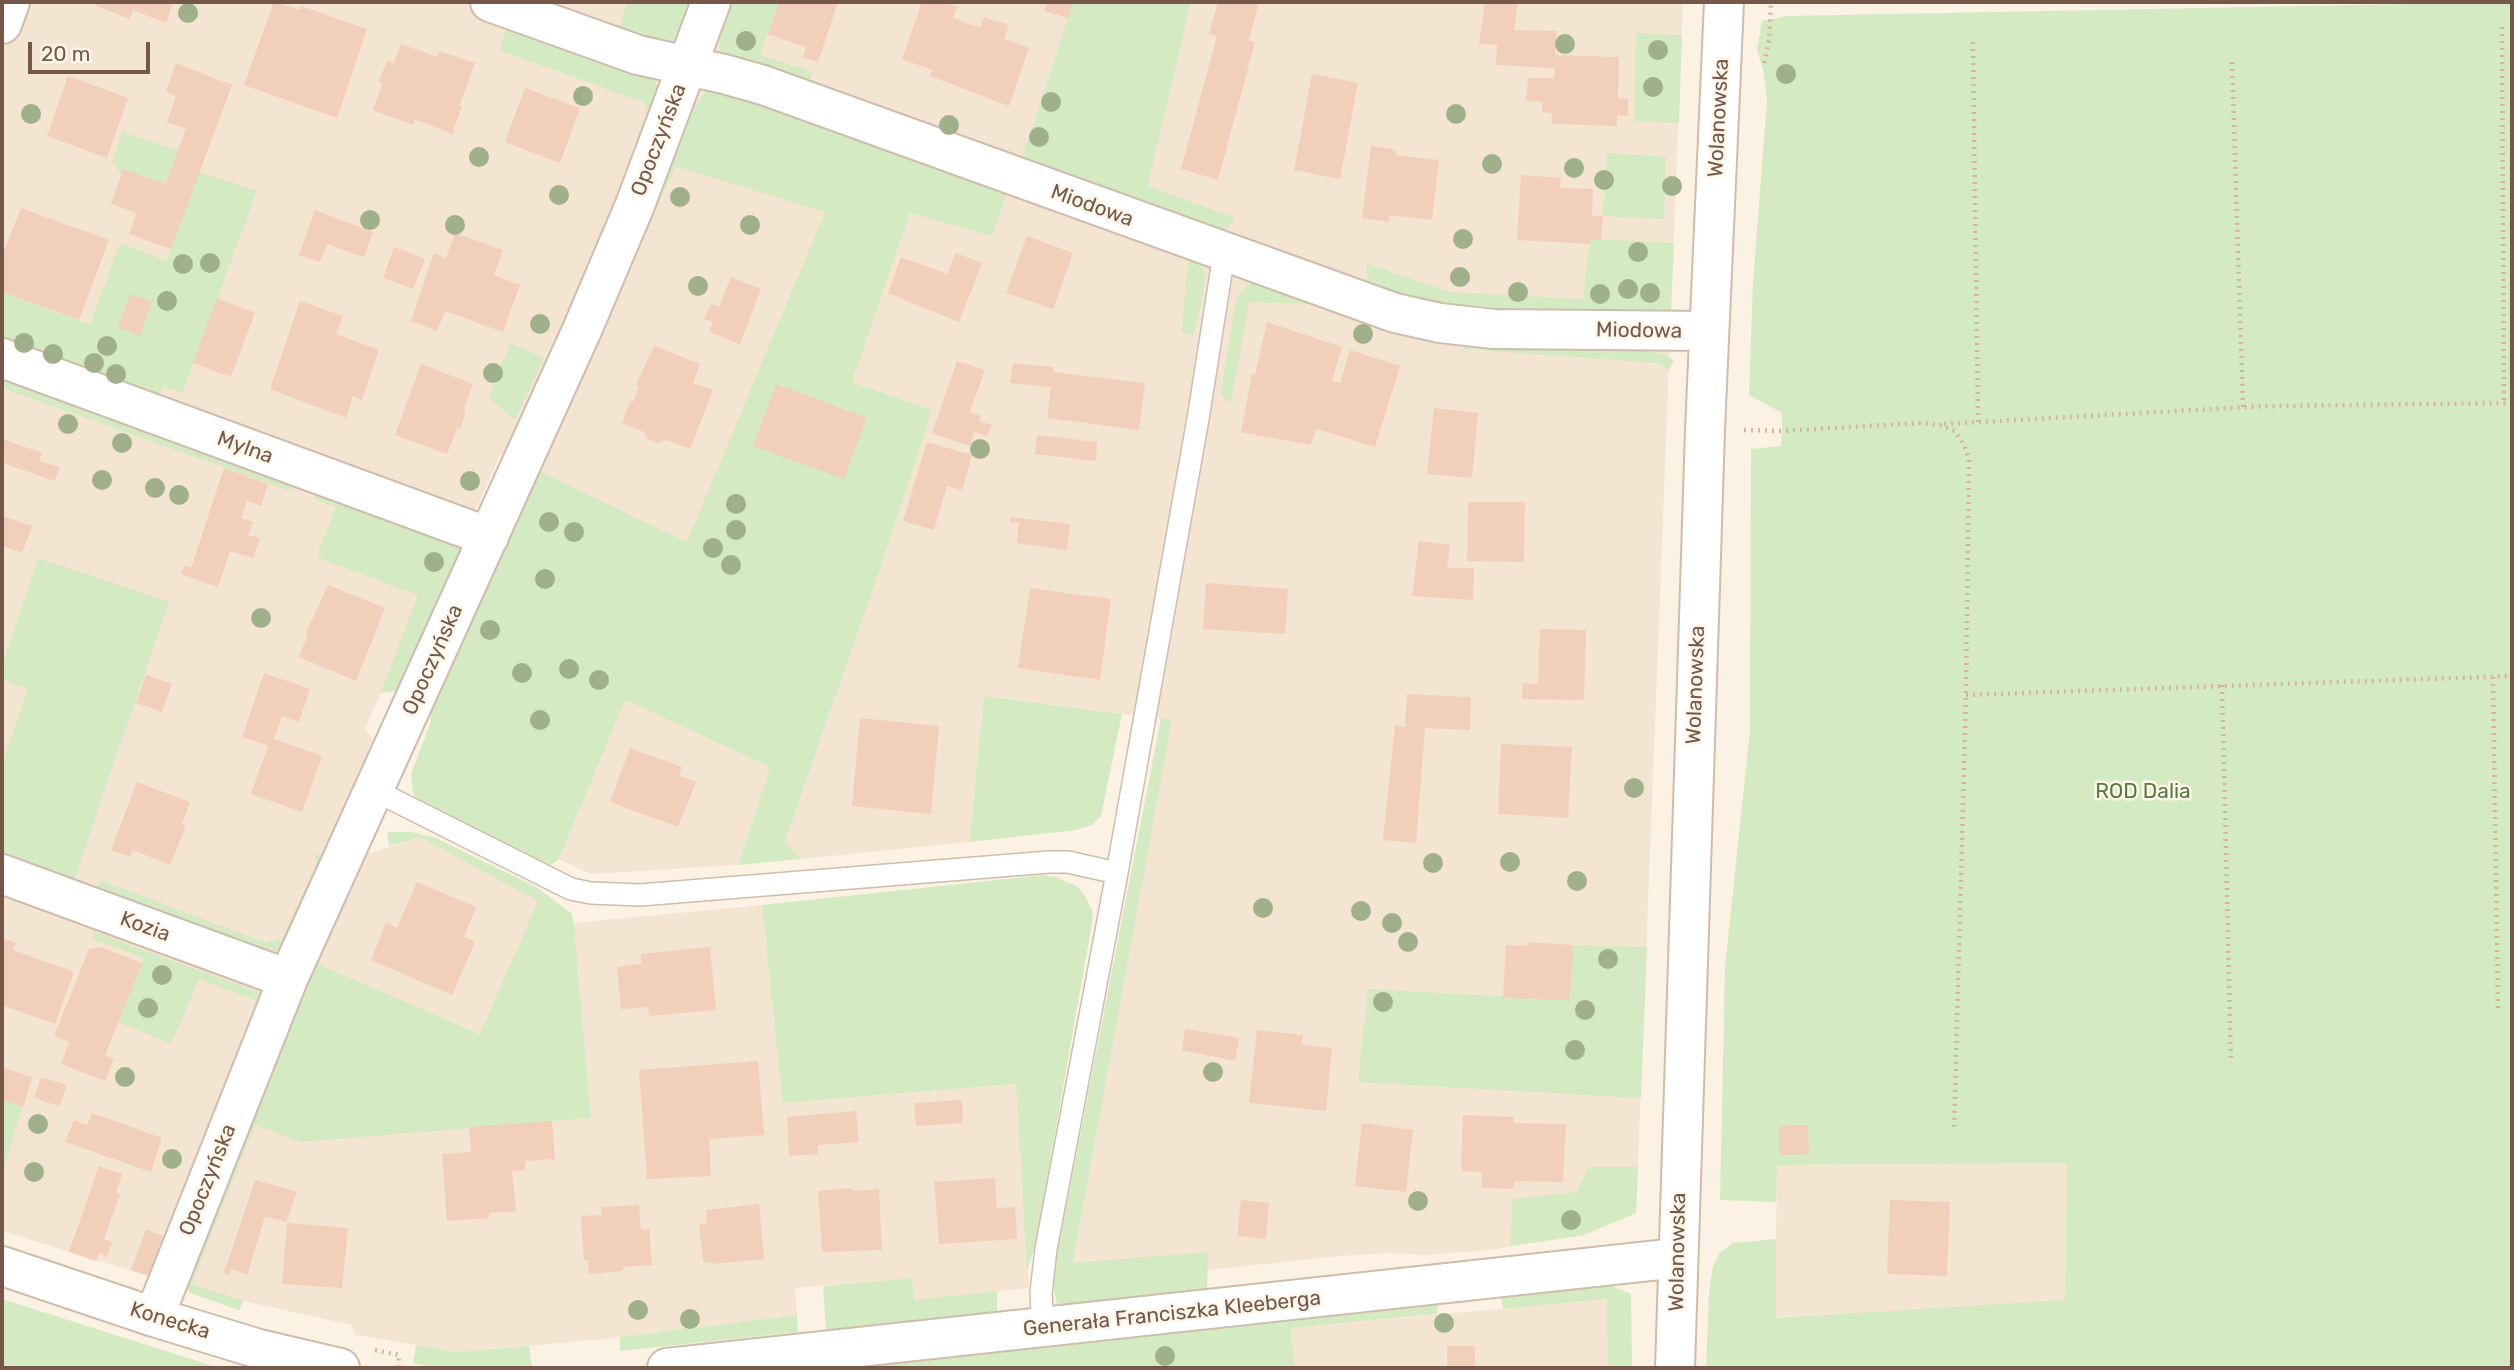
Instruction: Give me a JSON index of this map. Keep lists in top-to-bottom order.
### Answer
{
  "streets": {
    "street": [
      "Wolanowska",
      "Opoczyńska",
      "Miodowa",
      "Mylna",
      "Kozia",
      "Generała Franciszka Kleeberga",
      "Konecka"
    ]
  },
  "crossings": [
    ["Wolanowska", "Miodowa"],
    ["Wolanowska", "Generała Franciszka Kleeberga"],
    ["Opoczyńska", "Miodowa"],
    ["Opoczyńska", "Mylna"],
    ["Opoczyńska", "Kozia"],
    ["Opoczyńska", "Konecka"]
  ],
  "parks": ["ROD Dalia"],
  "scale_bar": "20 m"
}
